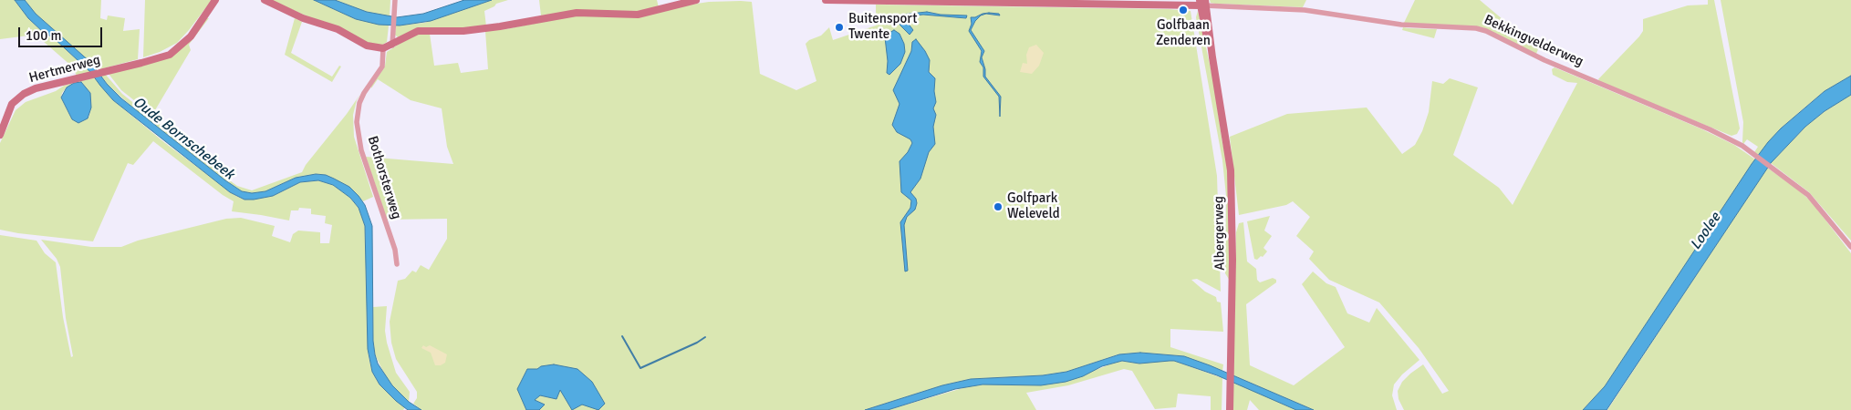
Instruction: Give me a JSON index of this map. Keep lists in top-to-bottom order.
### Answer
{
  "streets": {
    "street": [
      "Bekkingvelderweg",
      "Hertmerweg",
      "Bothorsterweg",
      "Albergerweg"
    ]
  },
  "crossings": [
    ["Bekkingvelderweg", "Albergerweg"]
  ],
  "water": ["Oude Bornschebeek", "Loolee"],
  "places": ["Golfbaan Zenderen", "Buitensport Twente", "Golfpark Weleveld"],
  "scale_bar": "100 m"
}
